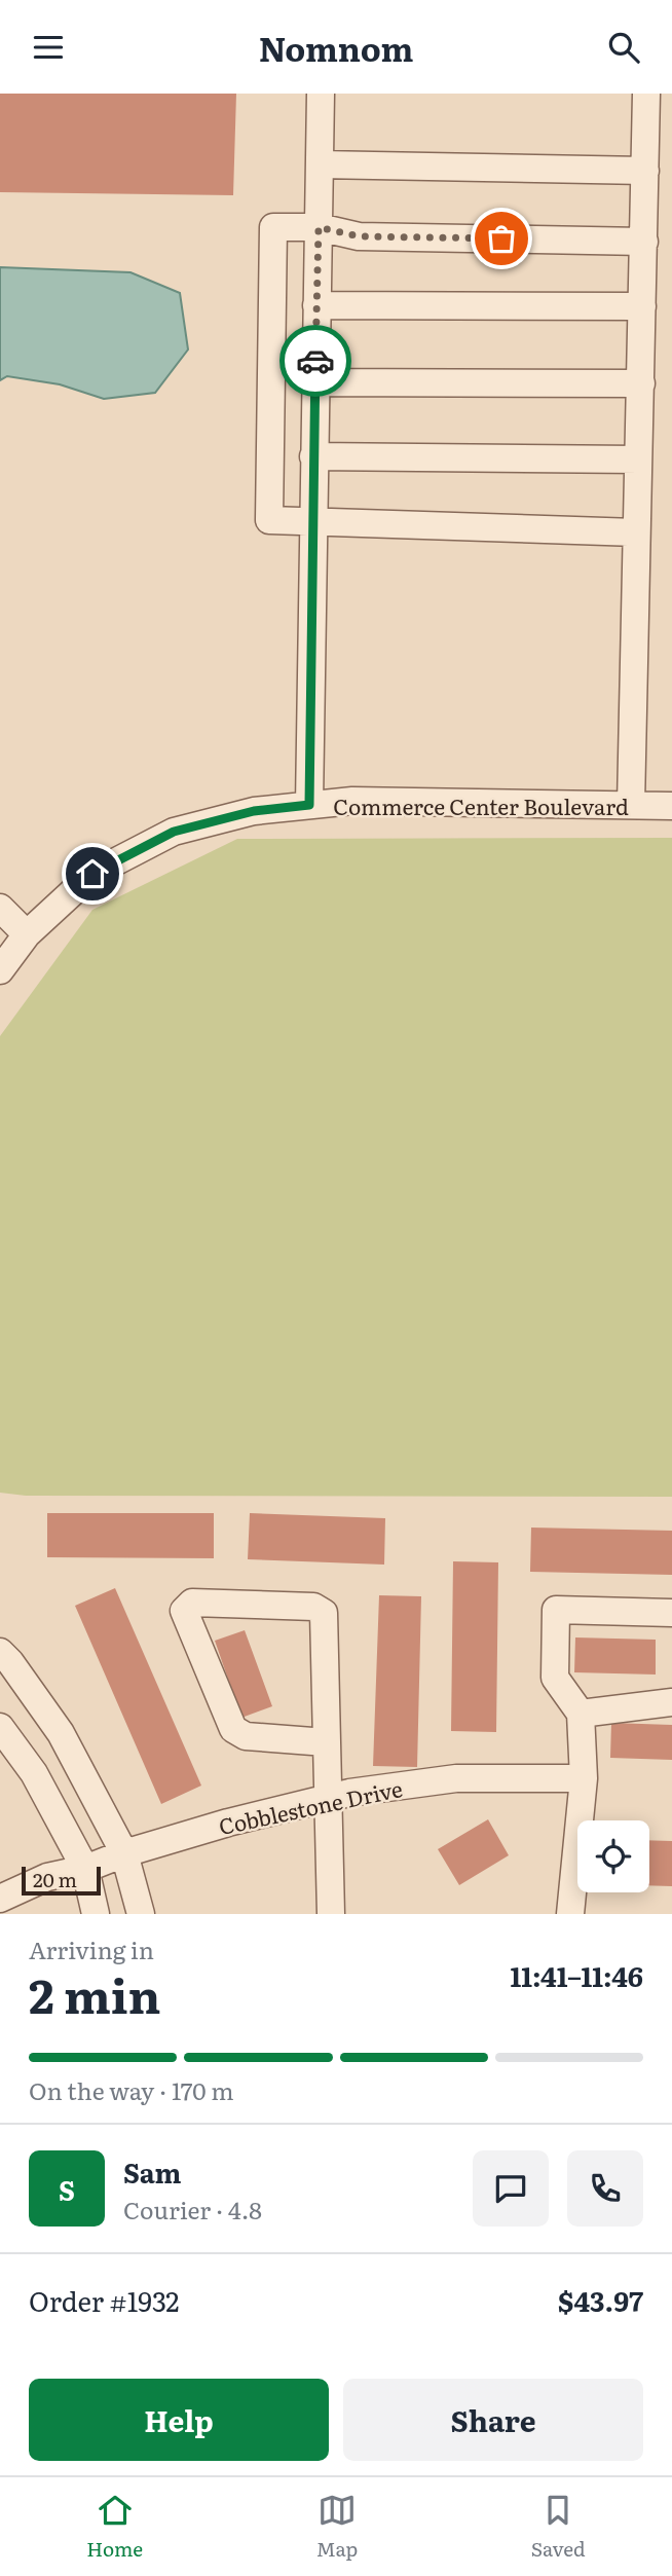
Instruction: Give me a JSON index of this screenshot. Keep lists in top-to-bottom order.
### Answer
{
  "streets": {
    "street": ["Commerce Center Boulevard", "Cobblestone Drive"]
  },
  "scale_bar": "20 m",
  "page": {
    "header": "Nomnom",
    "scale": "20 m",
    "heading": ["2 min", "Arriving in", "11:41–11:46"],
    "panel": [
      "Sam",
      "Courier · 4.8",
      "Order #1932",
      "$43.97"
    ],
    "bar": "On the way · 170 m",
    "round": "S",
    "buttons": ["Help", "Share"],
    "tabs": ["Home", "Map", "Saved"]
  }
}
